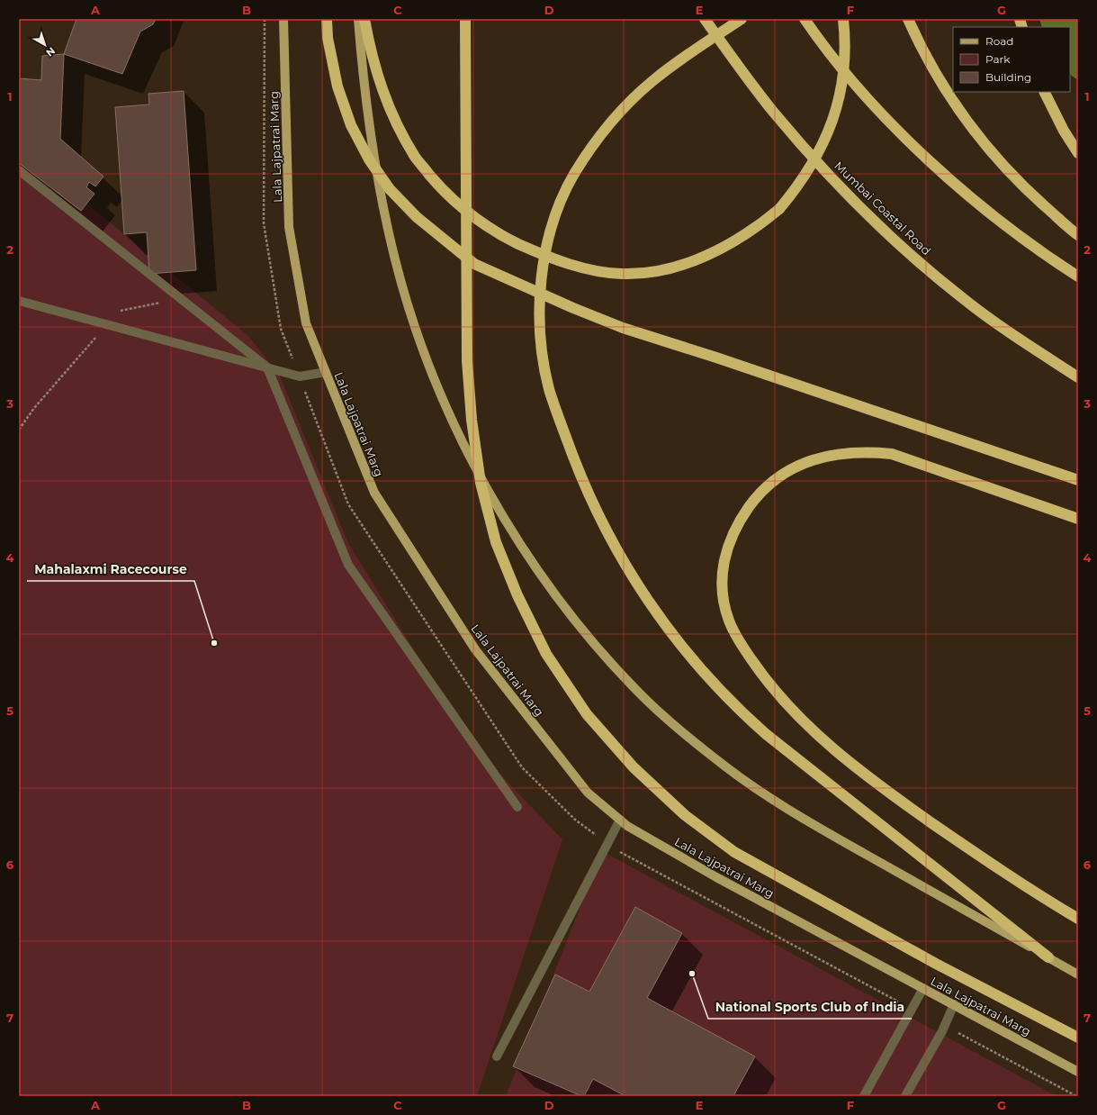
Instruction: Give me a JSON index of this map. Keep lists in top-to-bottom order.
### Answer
{
  "streets": {
    "highway": ["Mumbai Coastal Road"],
    "main road": ["Lala Lajpatrai Marg"]
  },
  "places": ["Mahalaxmi Racecourse", "National Sports Club of India"],
  "legend": ["Road", "Park", "Building"],
  "north": "bottom right",
  "grid": {
    "columns": [
      "A",
      "B",
      "C",
      "D",
      "E",
      "F",
      "G"
    ],
    "rows": [
      "1",
      "2",
      "3",
      "4",
      "5",
      "6",
      "7"
    ]
  }
}
